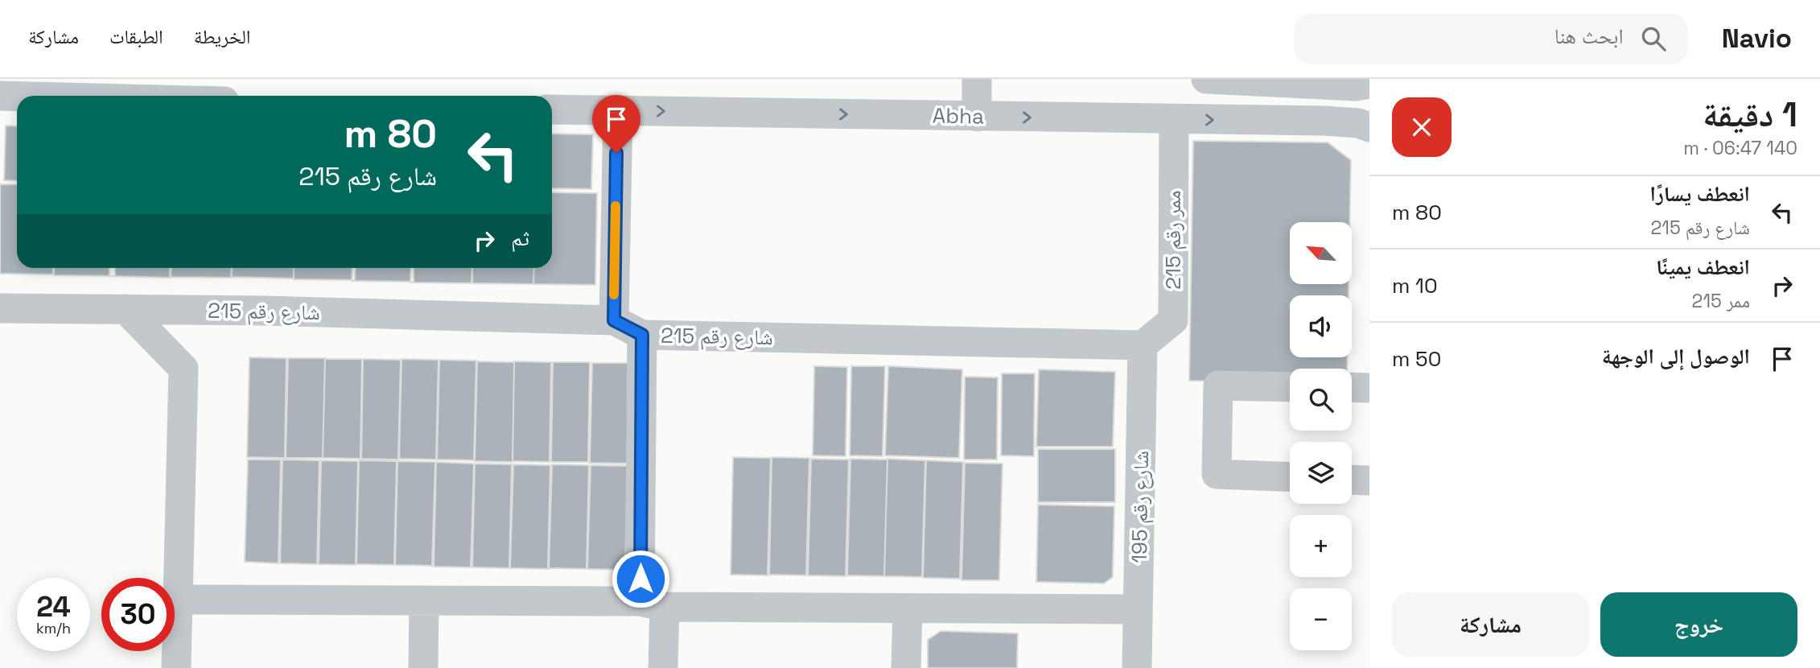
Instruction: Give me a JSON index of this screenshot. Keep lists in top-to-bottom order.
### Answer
{
  "streets": {
    "street": [
      "Abha",
      "ممر رقم 215",
      "شارع رقم 215",
      "شارع رقم 195"
    ]
  },
  "crossings": [
    ["Abha", "ممر رقم 215"],
    ["ممر رقم 215", "شارع رقم 215"],
    ["ممر رقم 215", "شارع رقم 195"],
    ["شارع رقم 215", "شارع رقم 195"]
  ],
  "one_way": ["Abha"],
  "north": "top left",
  "page": {
    "header": "Navio",
    "search": "ابحث هنا",
    "nav": ["الخريطة", "الطبقات", "مشاركة"],
    "heading": ["1 دقيقة", "140 m · 06:47"],
    "turn": ["80 m", "شارع رقم 215"],
    "list": [
      {
        "name": "انعطف يسارًا",
        "note": "شارع رقم 215",
        "value": "80 m"
      },
      {
        "name": "انعطف يمينًا",
        "note": "ممر 215",
        "value": "10 m"
      },
      {
        "name": "الوصول إلى الوجهة",
        "value": "50 m"
      }
    ],
    "then": "ثم",
    "map_buttons": ["+", "−"],
    "speed": "24 km/h",
    "limit": "30",
    "buttons": ["خروج", "مشاركة"]
  }
}
